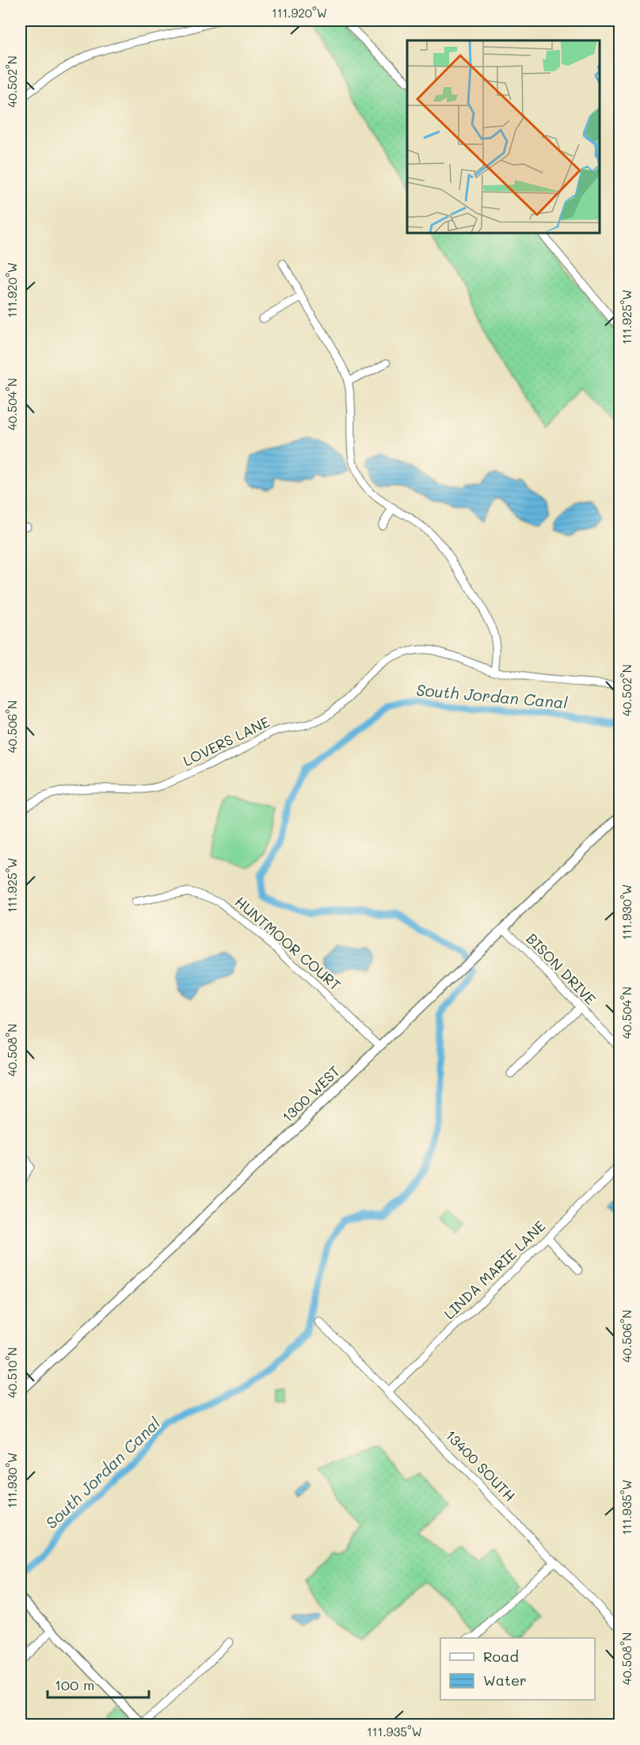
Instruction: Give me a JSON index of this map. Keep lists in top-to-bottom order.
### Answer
{
  "streets": {
    "street": [
      "LOVERS LANE",
      "HUNTMOOR COURT",
      "BISON DRIVE",
      "1300 WEST",
      "LINDA MARIE LANE",
      "13400 SOUTH"
    ]
  },
  "crossings": [
    ["HUNTMOOR COURT", "1300 WEST"],
    ["BISON DRIVE", "1300 WEST"],
    ["LINDA MARIE LANE", "13400 SOUTH"]
  ],
  "water": ["South Jordan Canal"],
  "legend": ["Road", "Water"],
  "scale_bar": "100 m",
  "coordinates": [
    "111.920°W",
    "40.502°N",
    "111.925°W",
    "40.504°N",
    "40.506°N",
    "111.930°W",
    "40.508°N",
    "40.510°N",
    "111.935°W"
  ]
}
